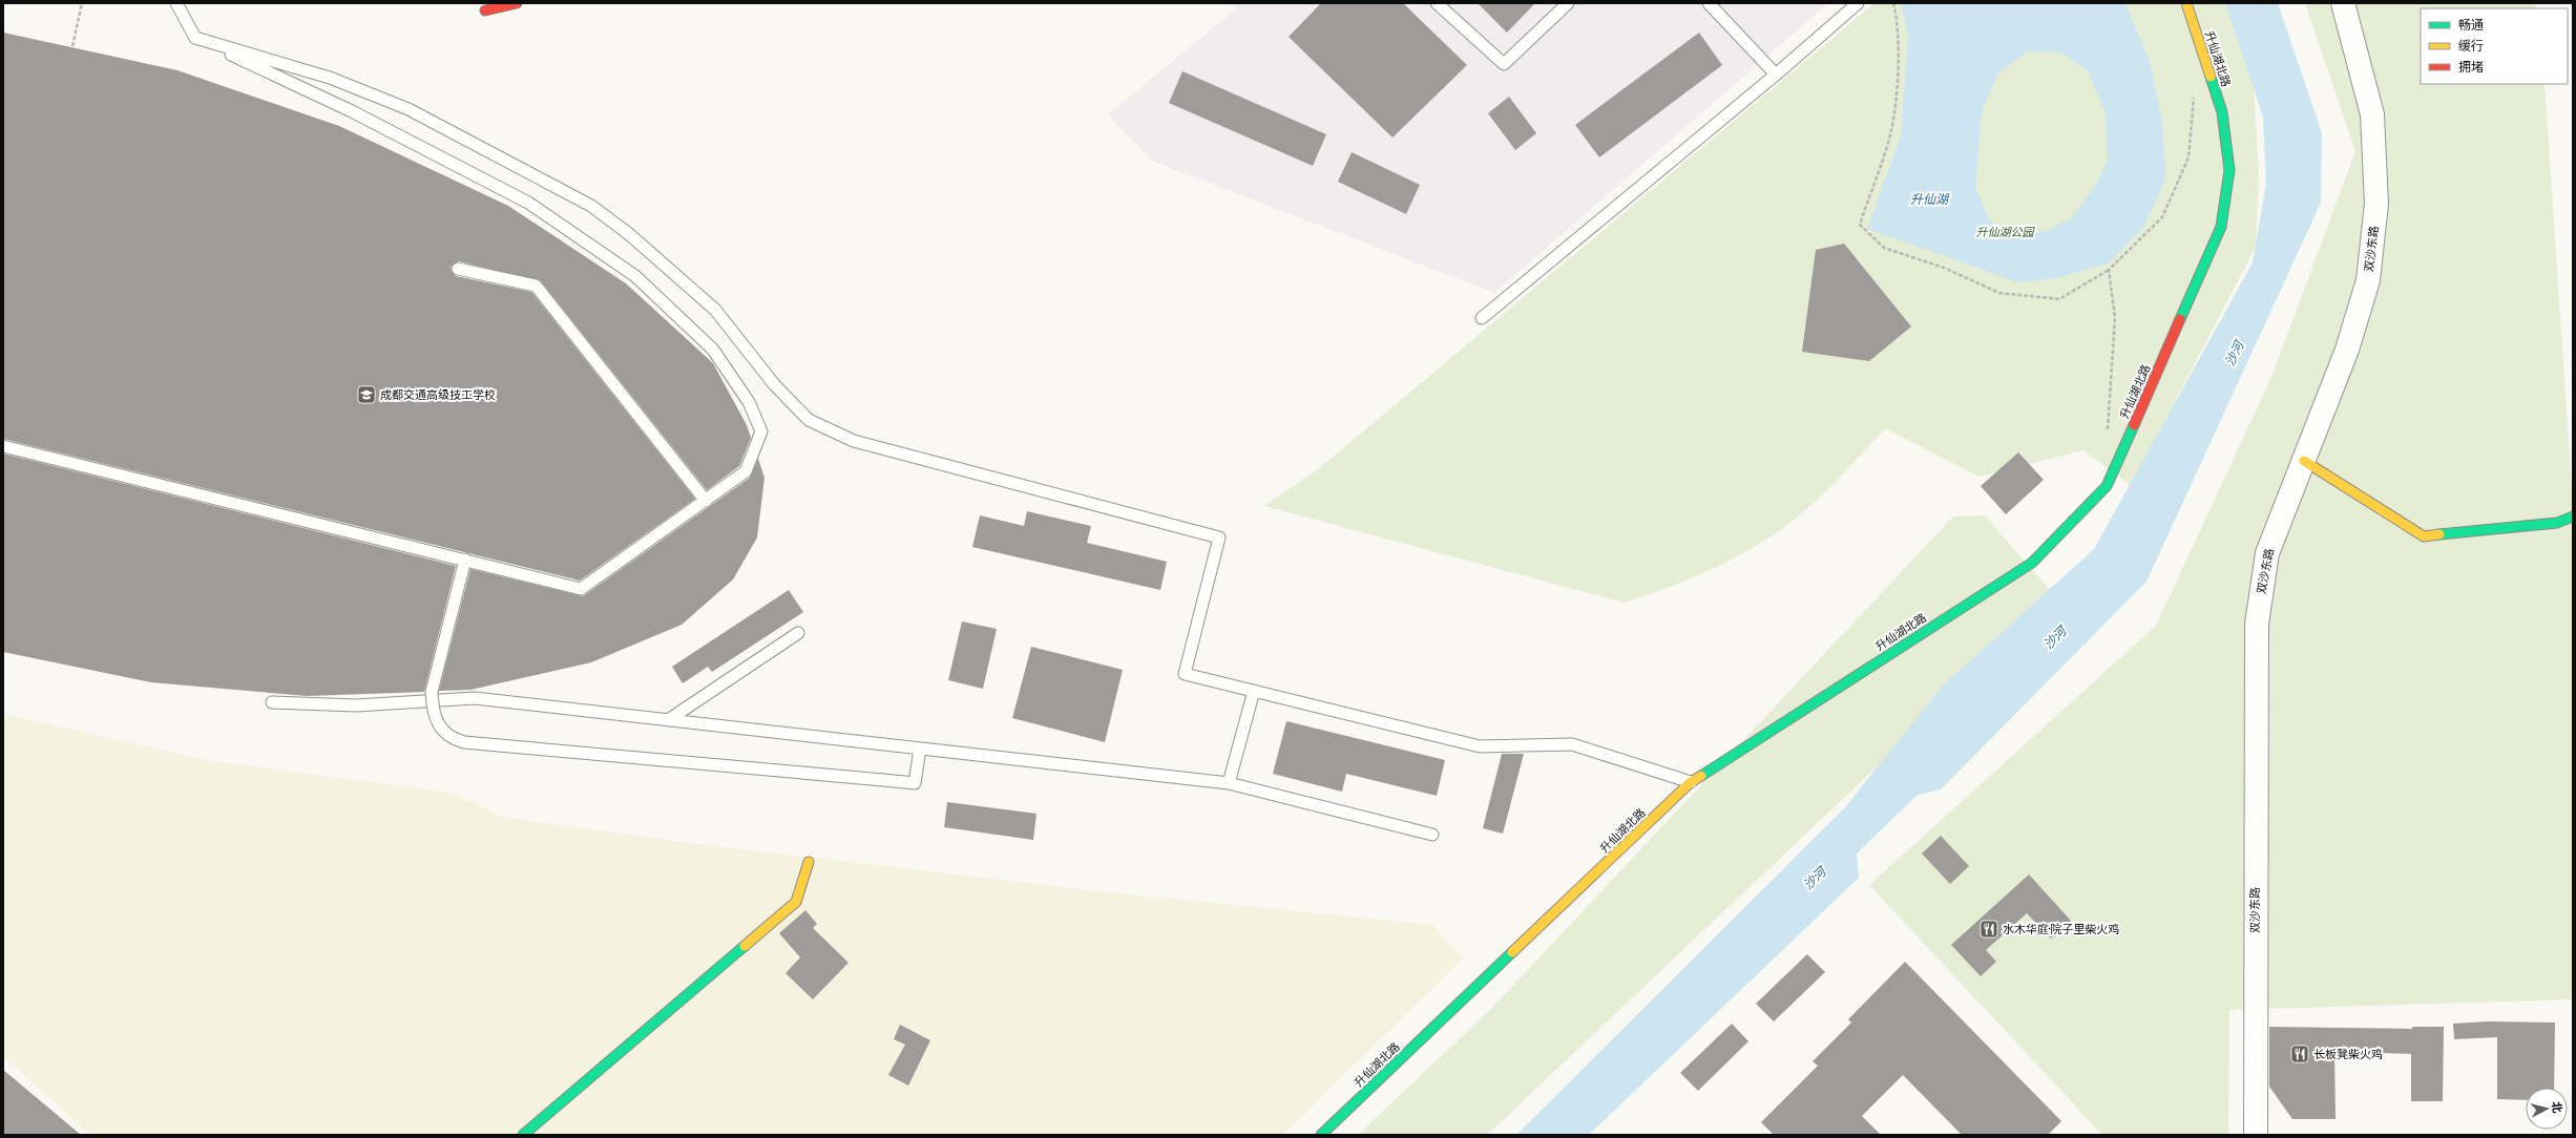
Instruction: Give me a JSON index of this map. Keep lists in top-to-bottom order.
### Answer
{
  "streets": {
    "street": ["升仙湖北路", "双沙东路"]
  },
  "water": ["升仙湖", "沙河"],
  "parks": ["升仙湖公园"],
  "places": {
    "school or university": ["成都交通高级技工学校"],
    "restaurant": ["水木华庭·院子里柴火鸡", "长板凳柴火鸡"]
  },
  "legend": ["畅通", "缓行", "拥堵"],
  "north": "right"
}
